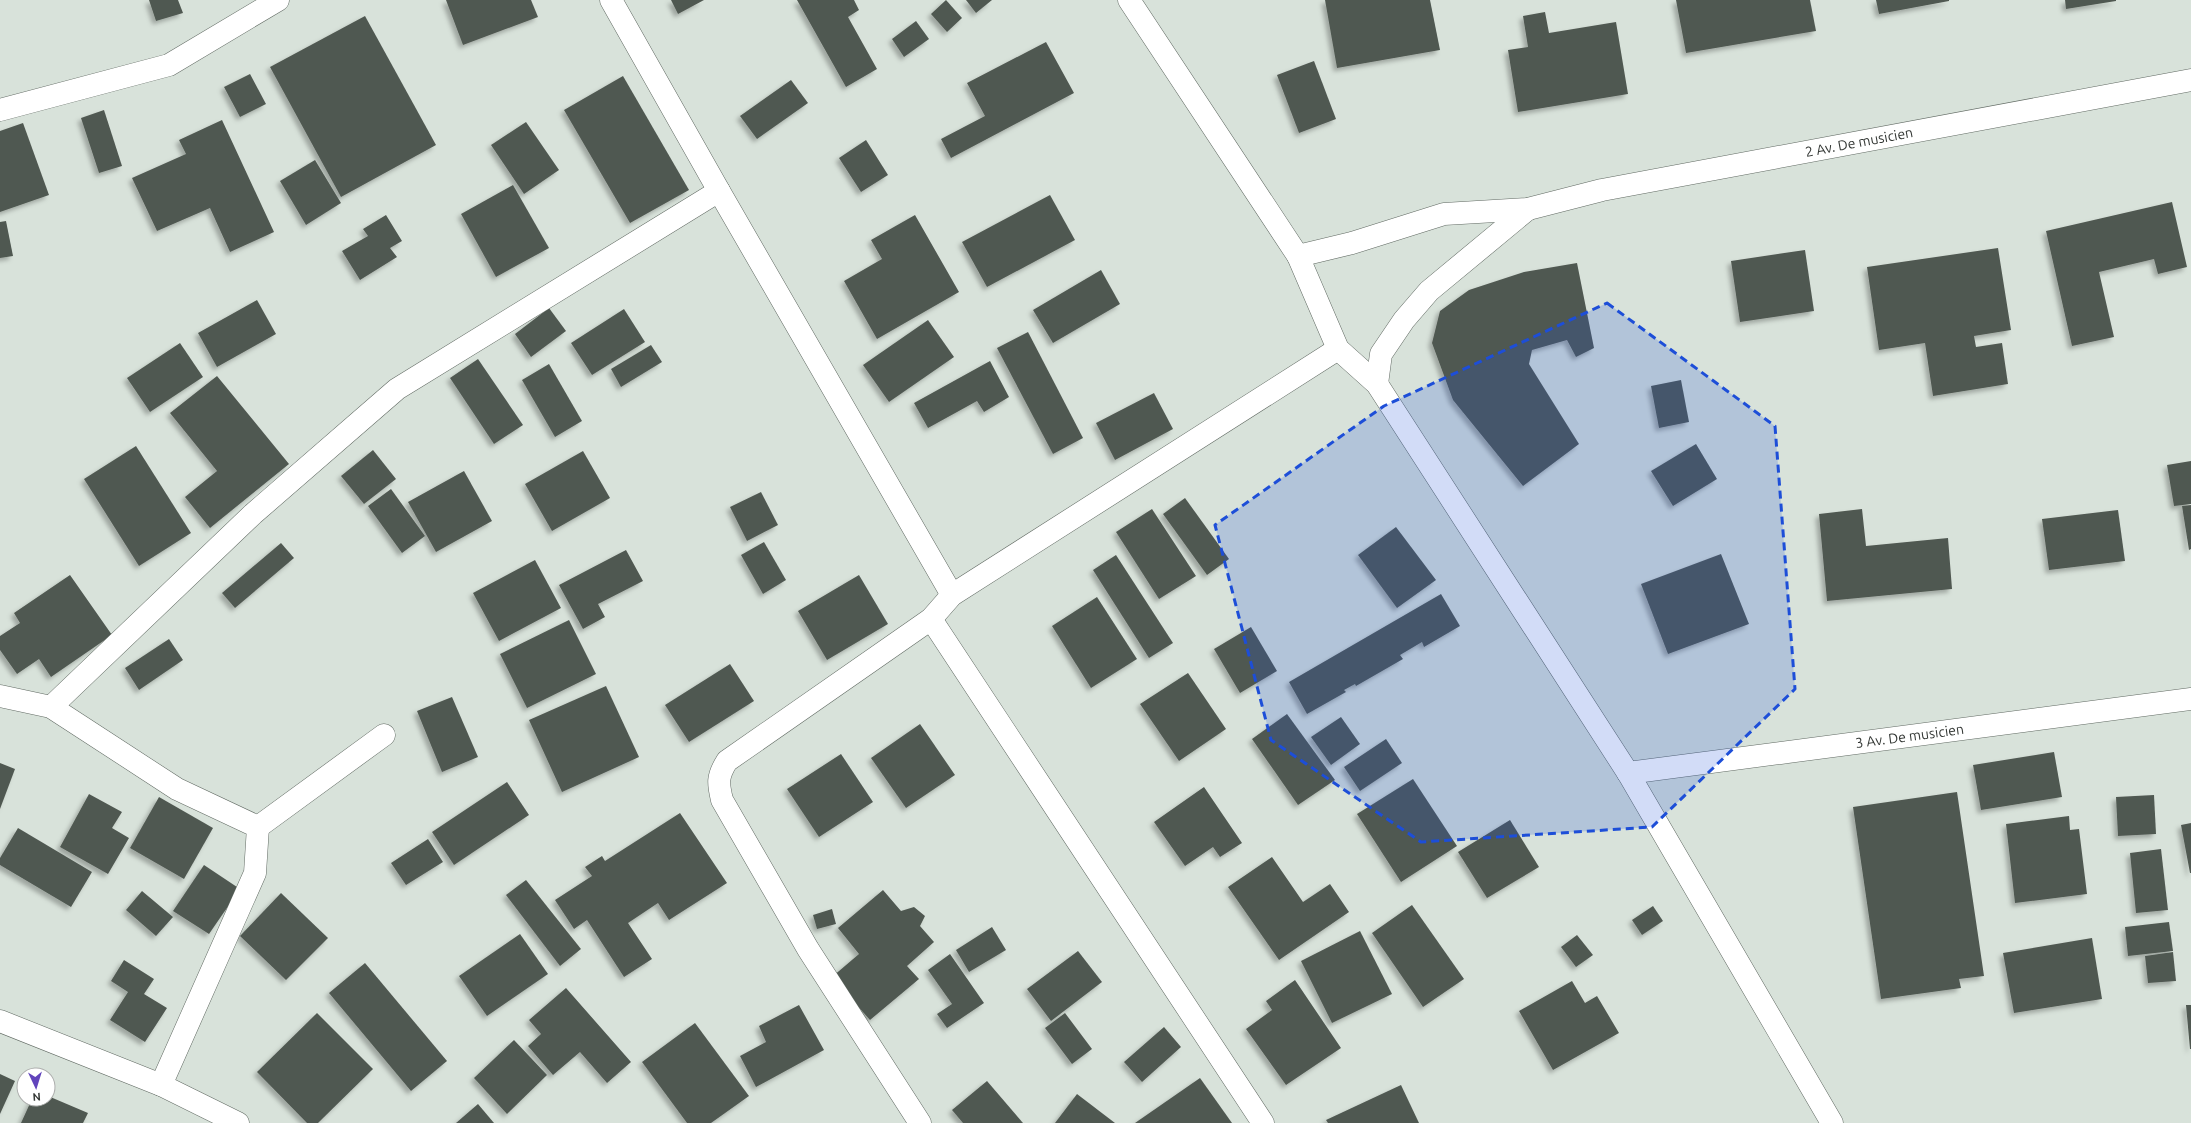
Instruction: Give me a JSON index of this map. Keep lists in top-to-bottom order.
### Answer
{
  "streets": {
    "street": ["2 Av. De musicien", "3 Av. De musicien"]
  },
  "north": "bottom"
}
